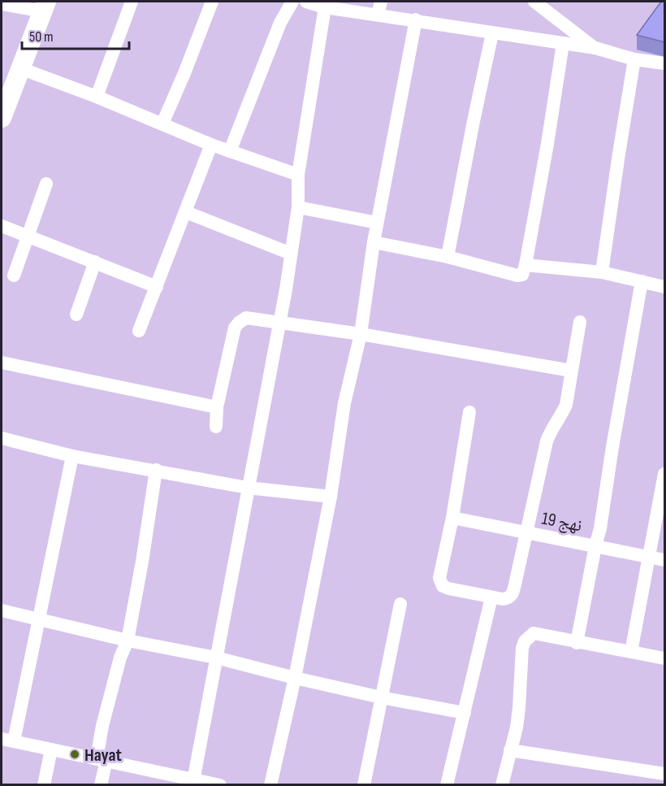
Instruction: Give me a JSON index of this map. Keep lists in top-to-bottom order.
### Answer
{
  "streets": {
    "street": ["نهج 19"]
  },
  "places": ["Hayat"],
  "scale_bar": "50 m"
}
